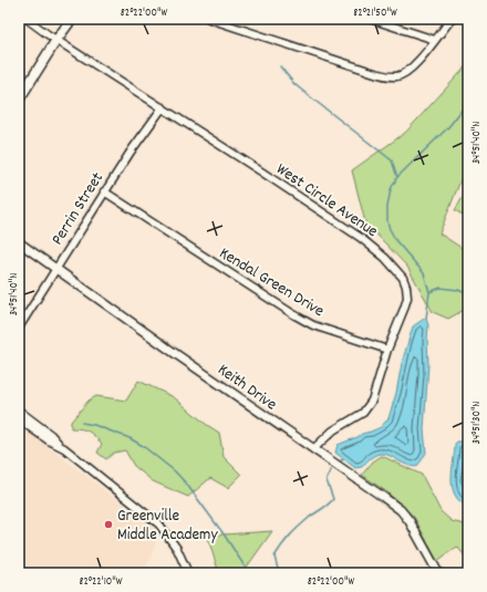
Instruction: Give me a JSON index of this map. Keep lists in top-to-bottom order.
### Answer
{
  "streets": {
    "street": [
      "West Circle Avenue",
      "Perrin Street",
      "Kendal Green Drive",
      "Keith Drive"
    ]
  },
  "crossings": [
    ["West Circle Avenue", "Perrin Street"],
    ["West Circle Avenue", "Kendal Green Drive"],
    ["West Circle Avenue", "Keith Drive"],
    ["Perrin Street", "Kendal Green Drive"],
    ["Perrin Street", "Keith Drive"]
  ],
  "places": ["Greenville Middle Academy"],
  "coordinates": [
    "82°22'00\"W",
    "82°21'50\"W",
    "34°51'40\"N",
    "34°51'30\"N",
    "82°22'10\"W"
  ]
}
